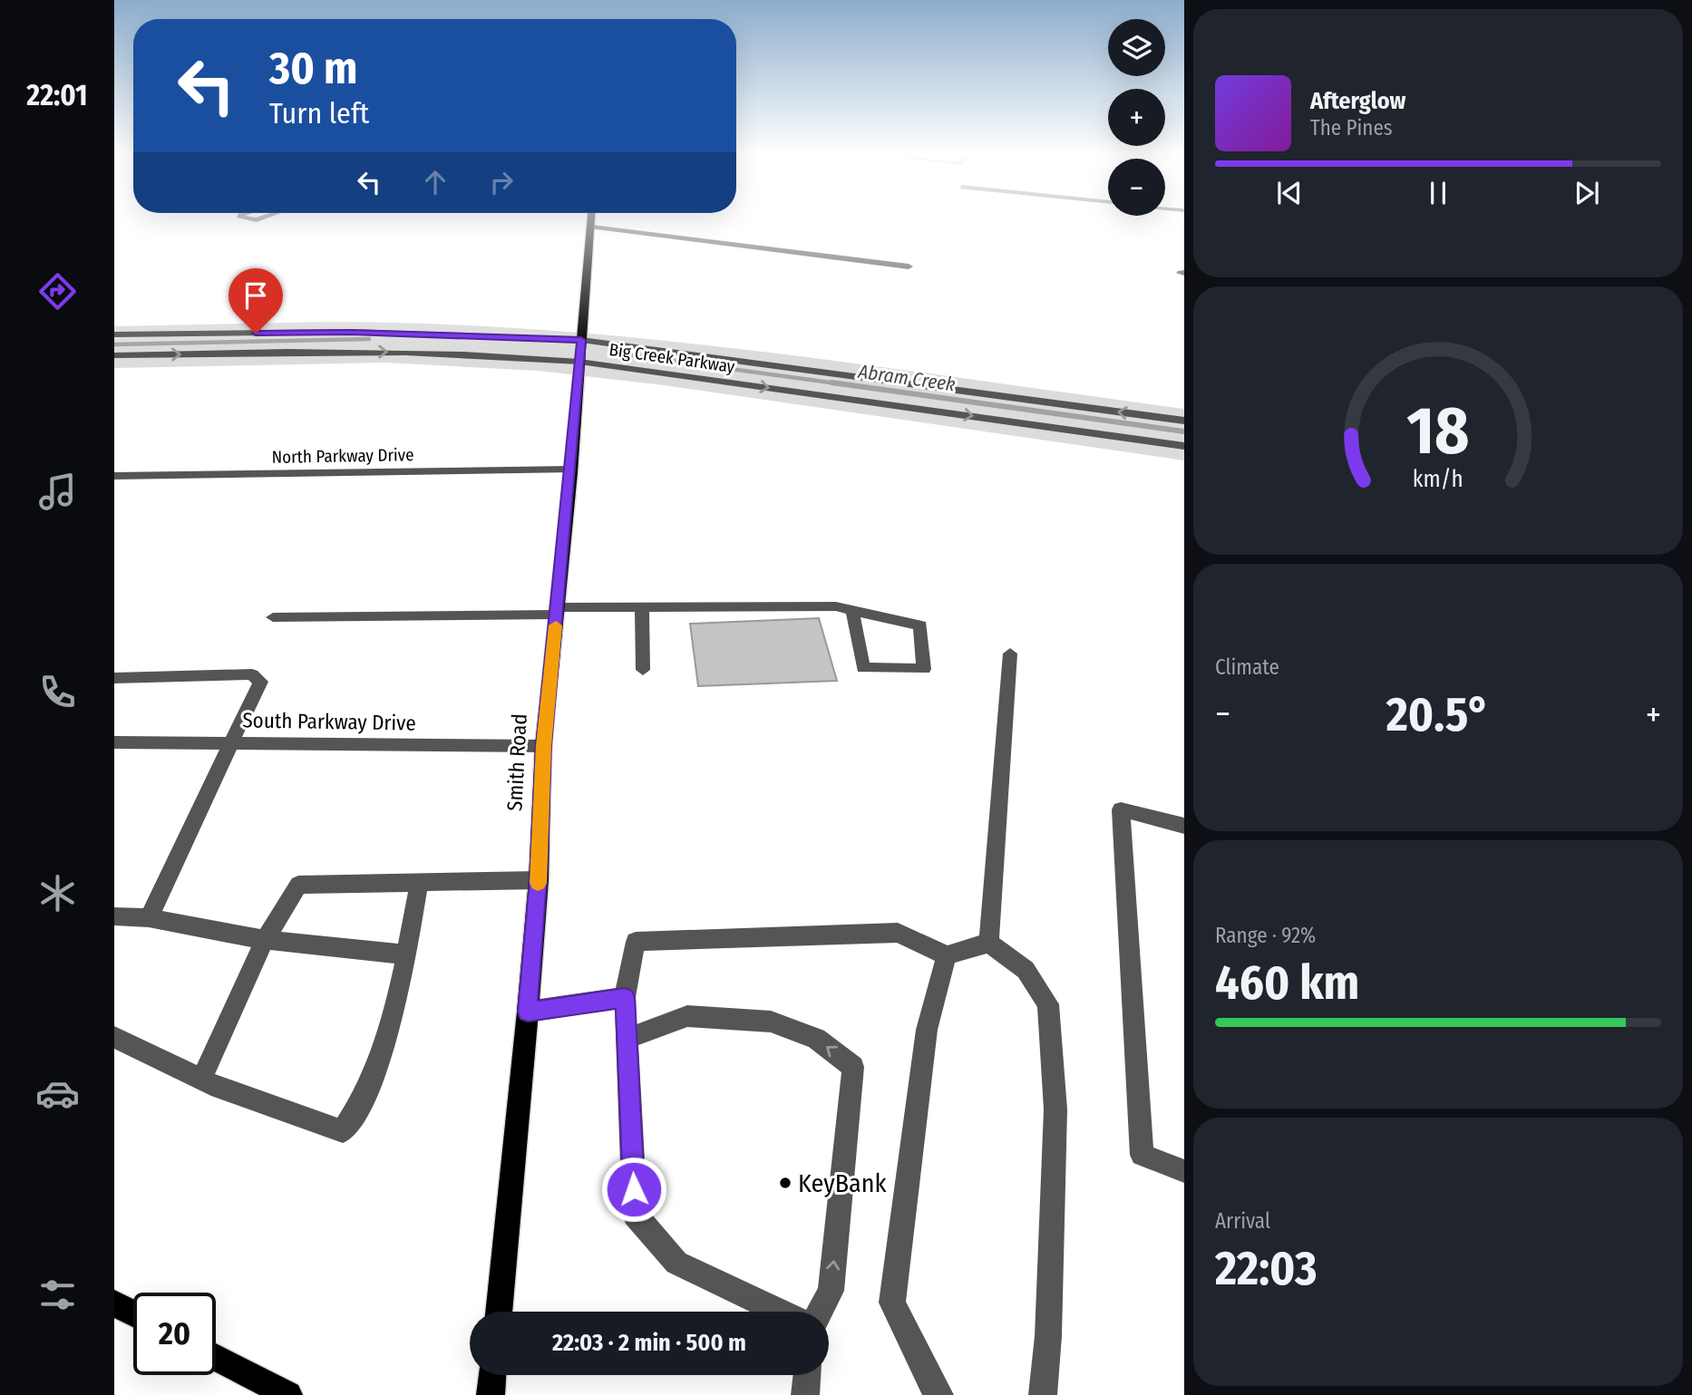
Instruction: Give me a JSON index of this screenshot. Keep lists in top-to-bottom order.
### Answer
{
  "streets": {
    "main road": ["Smith Road"],
    "street": ["Big Creek Parkway", "North Parkway Drive", "South Parkway Drive"]
  },
  "crossings": [
    ["Big Creek Parkway", "Smith Road"],
    ["North Parkway Drive", "Smith Road"],
    ["South Parkway Drive", "Smith Road"]
  ],
  "water": ["Abram Creek"],
  "places": ["KeyBank"],
  "page": {
    "tabs": "22:01",
    "map_buttons": ["+", "−"],
    "turn": ["30 m", "Turn left"],
    "song": ["Afterglow", "The Pines"],
    "tile": [
      "Climate",
      ["Range · 92%", "460 km"],
      ["Arrival", "22:03"]
    ],
    "heat": ["−", "20.5°", "+"],
    "limit": "20",
    "trip": "22:03 · 2 min · 500 m",
    "gauge": ["18", "km/h"]
  }
}
